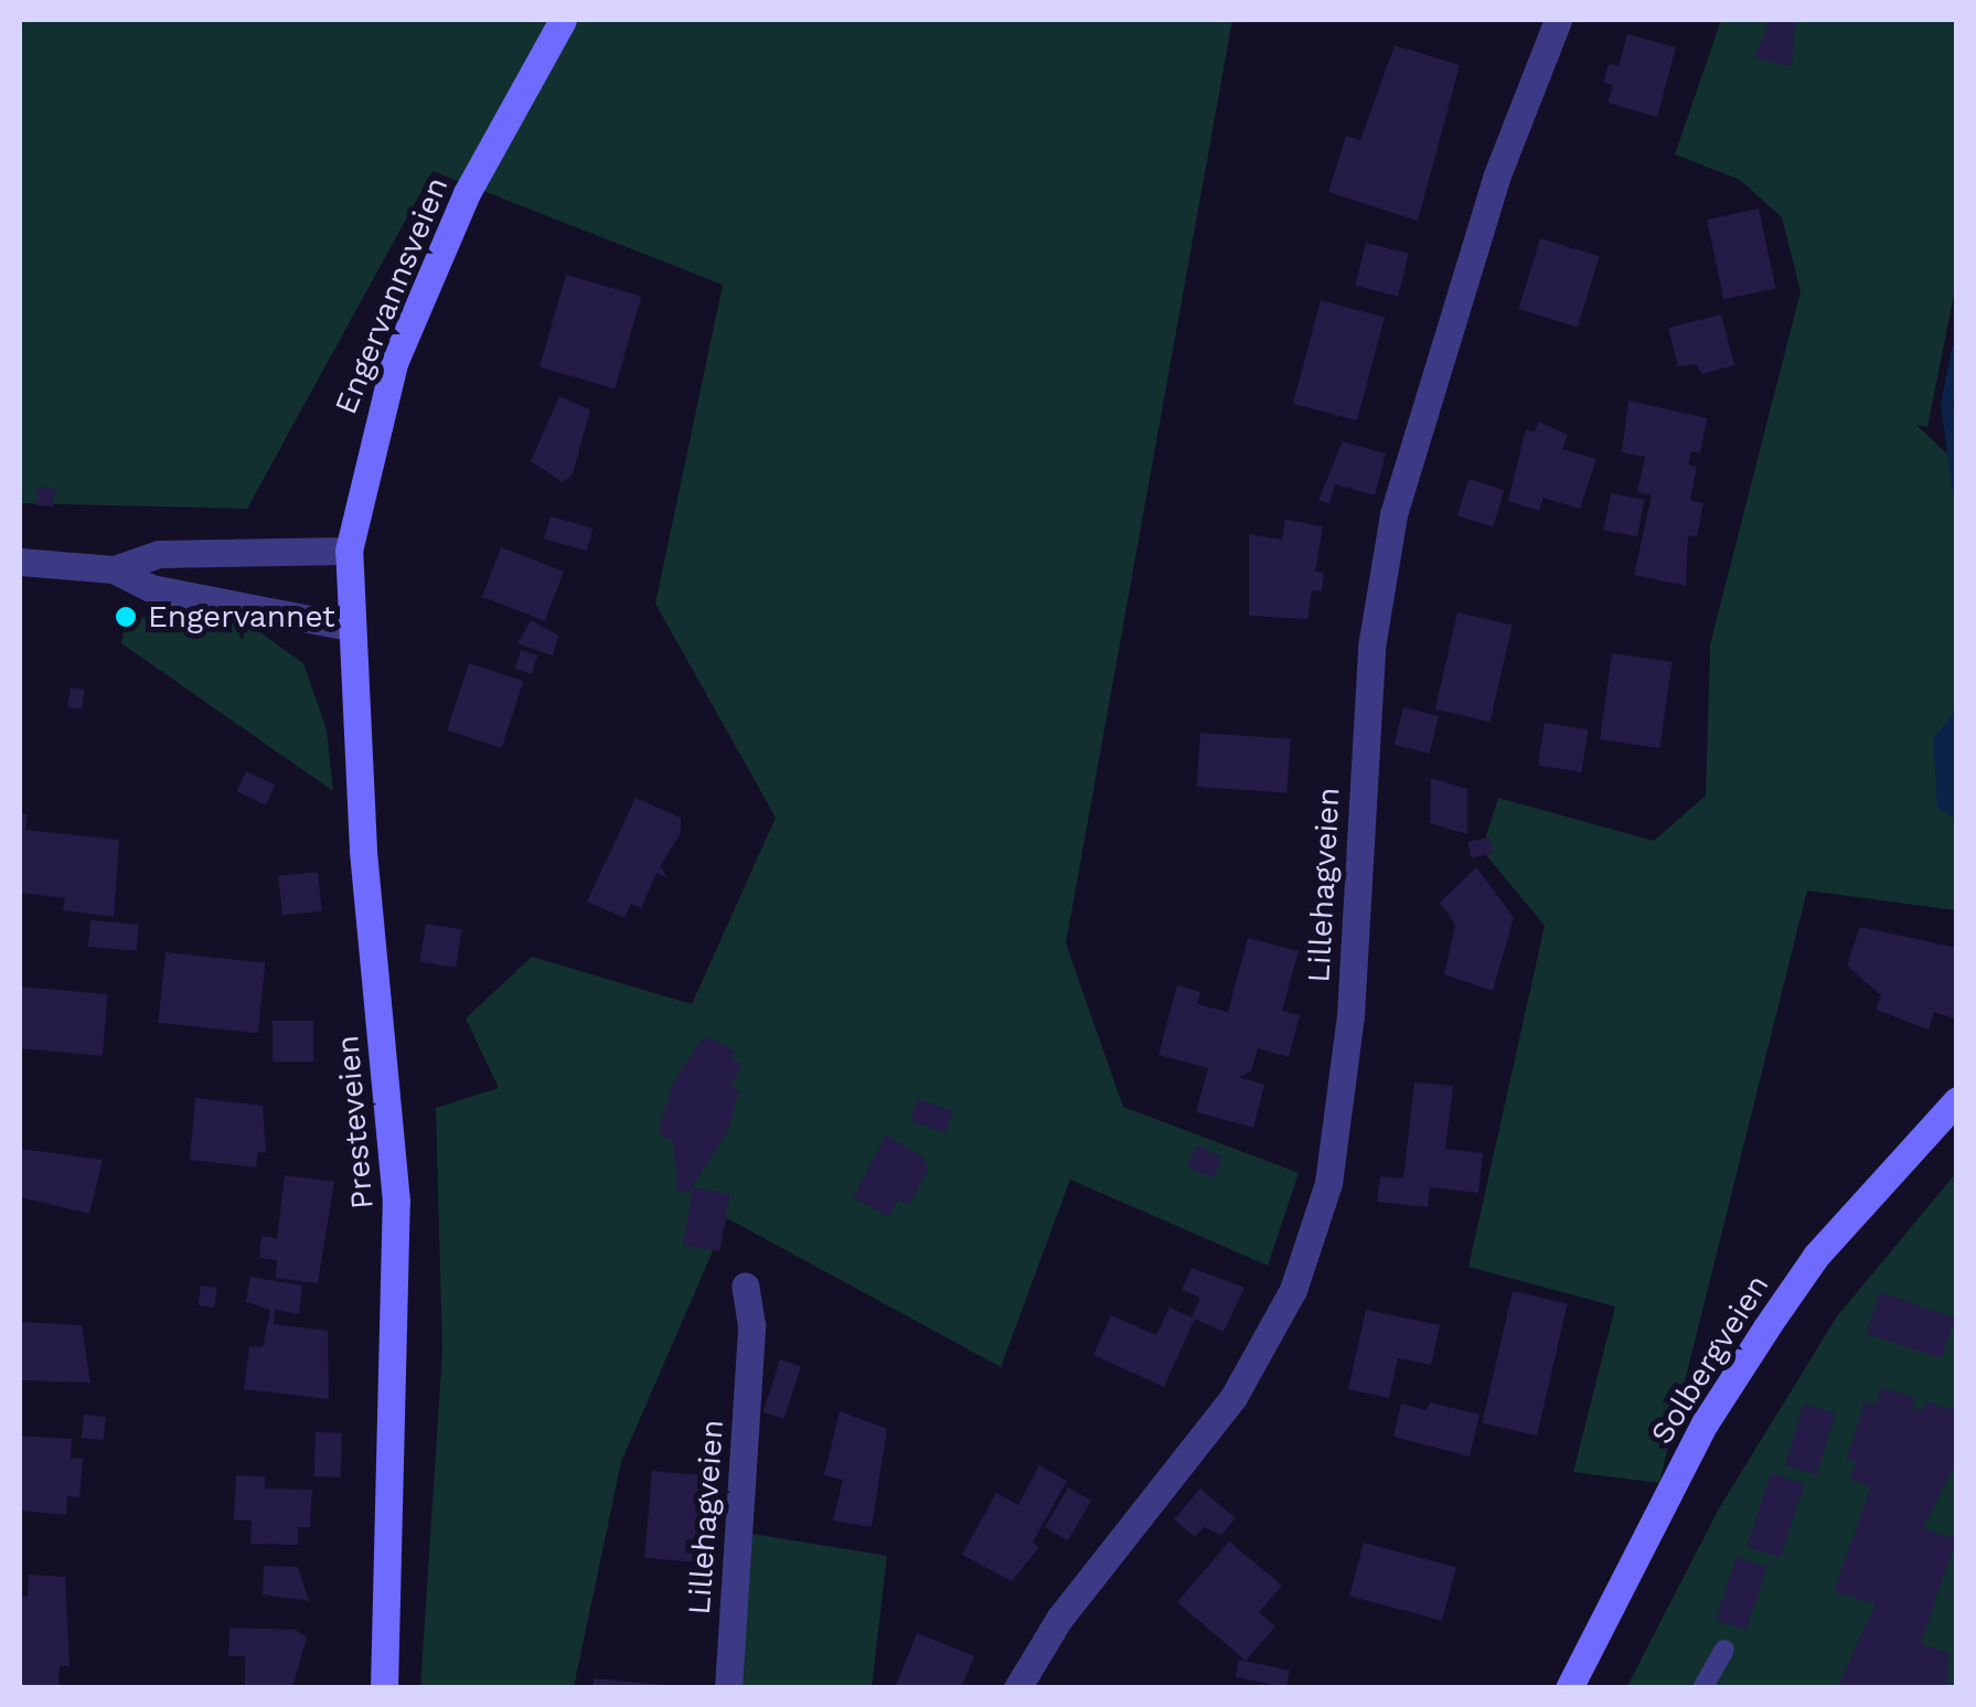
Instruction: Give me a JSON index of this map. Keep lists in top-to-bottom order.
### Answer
{
  "streets": {
    "main road": ["Engervannsveien", "Presteveien", "Solbergveien"],
    "street": ["Lillehagveien"]
  },
  "crossings": [
    ["Engervannsveien", "Presteveien"]
  ],
  "places": ["Engervannet"]
}
